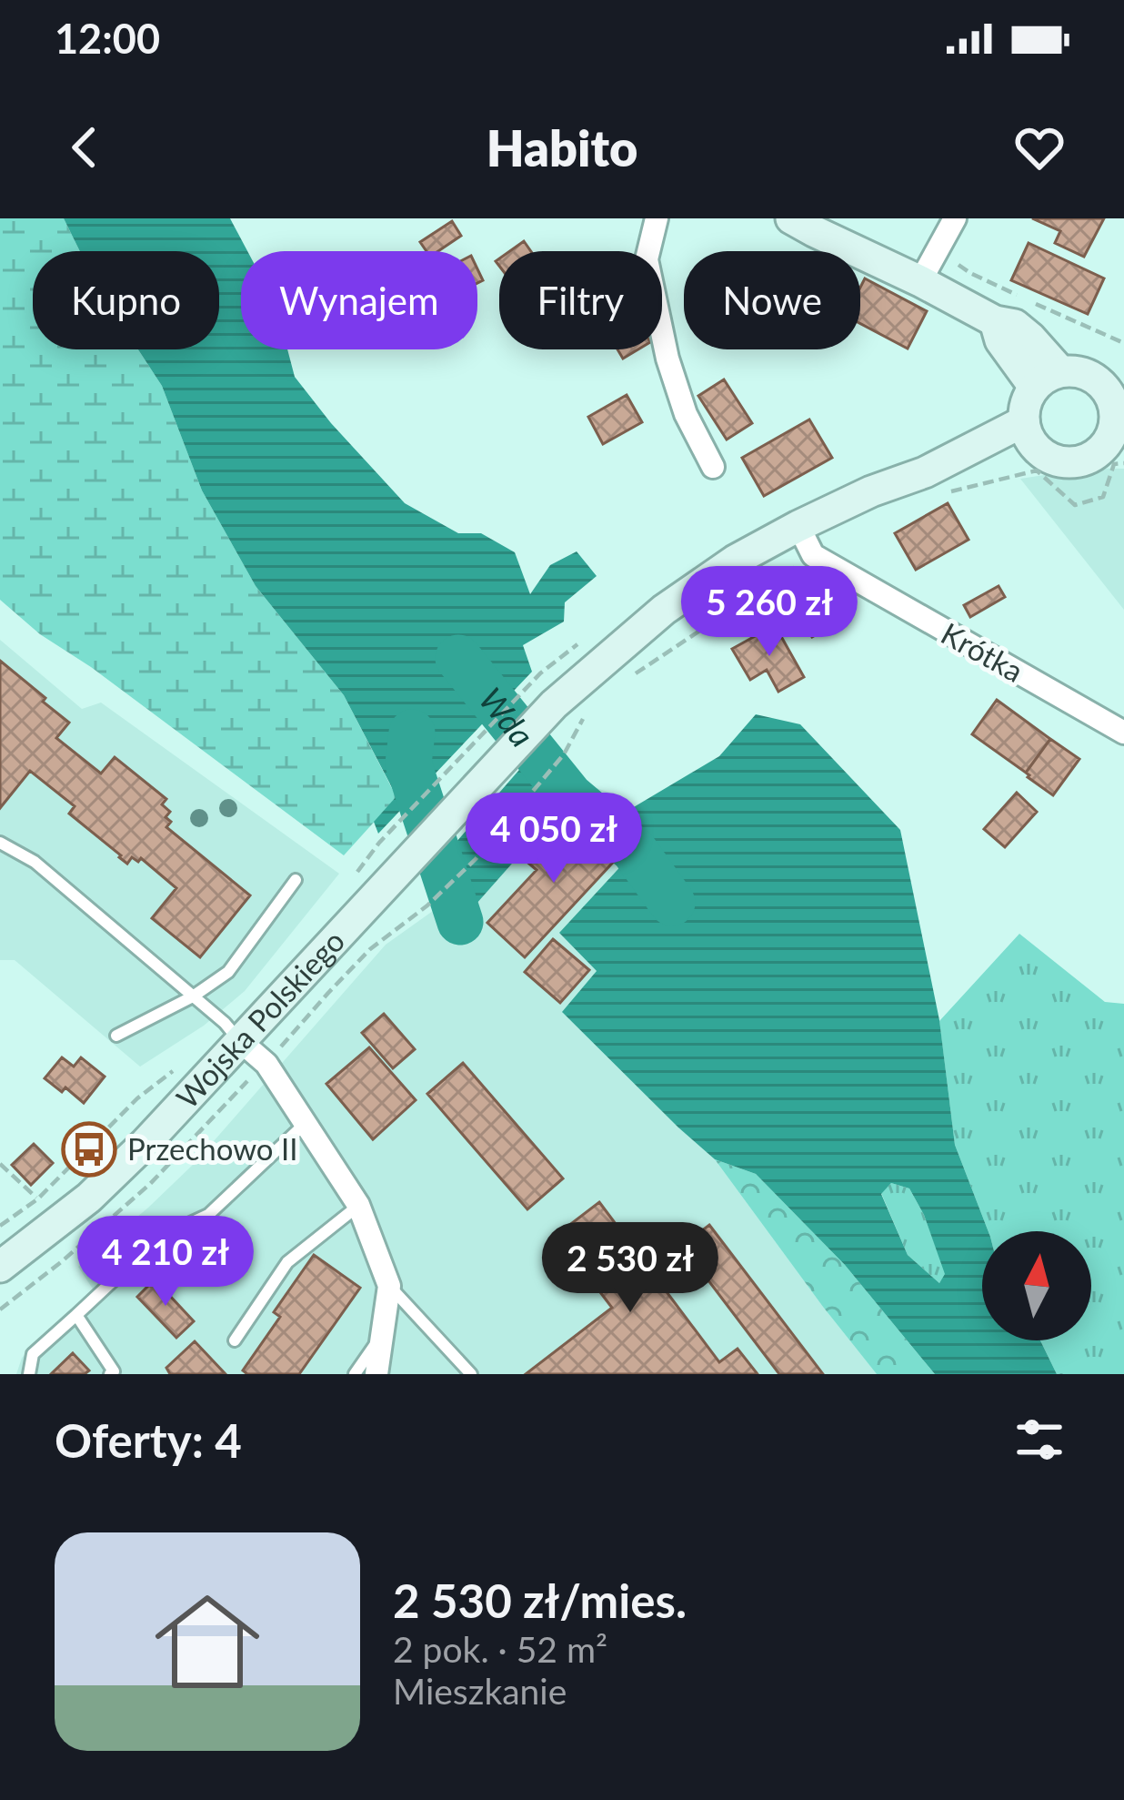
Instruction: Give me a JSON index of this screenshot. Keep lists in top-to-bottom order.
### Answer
{
  "streets": {
    "street": ["Krótka", "Wojska Polskiego"]
  },
  "crossings": [
    ["Krótka", "Wojska Polskiego"]
  ],
  "water": ["Wda"],
  "places": {
    "bus stop": ["Przechowo II"]
  },
  "north": "top",
  "page": {
    "status": "12:00",
    "header": "Habito",
    "chip": [
      "Kupno",
      "Wynajem",
      "Filtry",
      "Nowe"
    ],
    "price": [
      "5 260 zł",
      "4 050 zł",
      "4 210 zł",
      "2 530 zł"
    ],
    "heading": "Oferty: 4",
    "list": [
      {
        "name": "2 530 zł/mies.",
        "note": "2 pok. · 52 m² · Mieszkanie"
      }
    ]
  }
}
